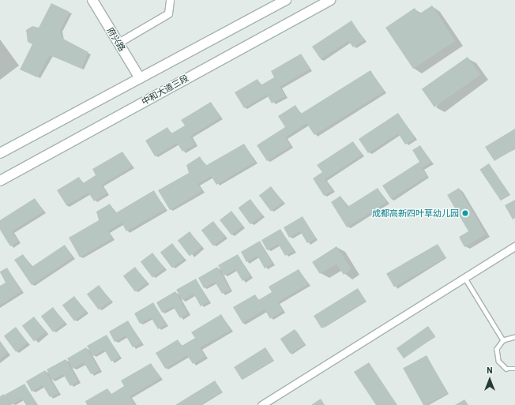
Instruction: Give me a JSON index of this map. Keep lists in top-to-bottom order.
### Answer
{
  "streets": {
    "main road": ["府兴路", "中和大道三段"]
  },
  "places": ["成都高新四叶草幼儿园"],
  "north": "top"
}
